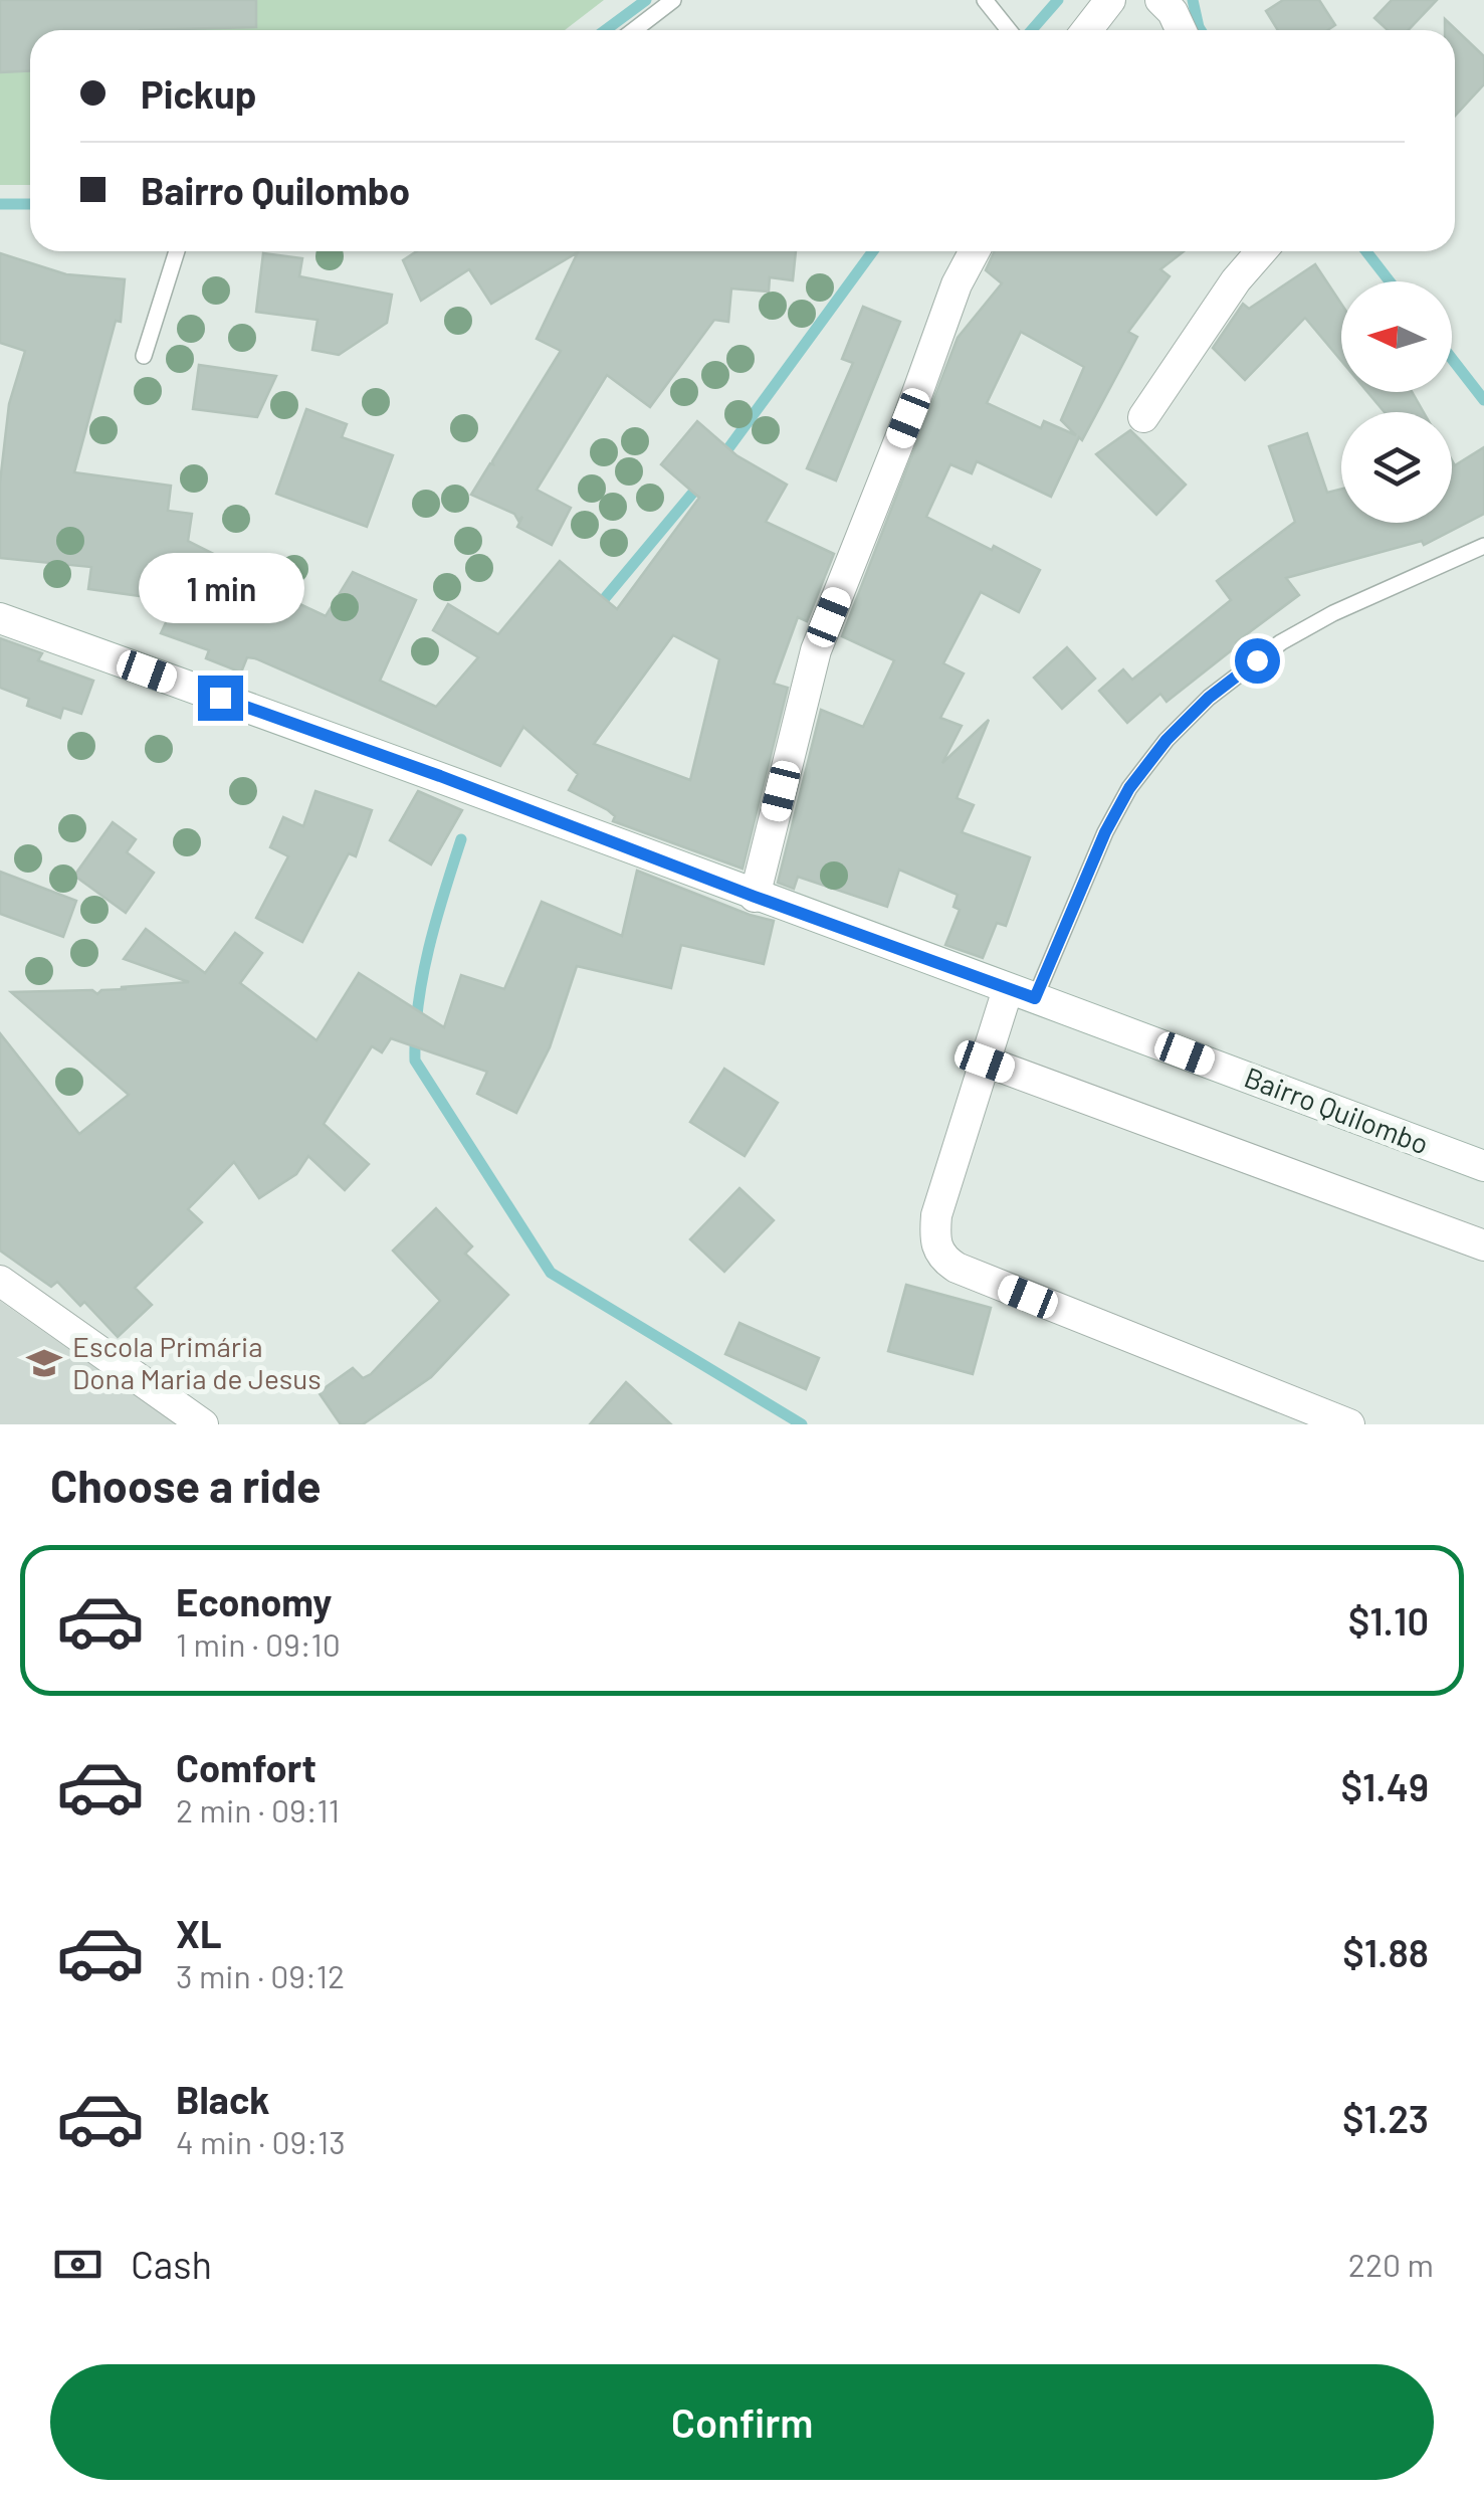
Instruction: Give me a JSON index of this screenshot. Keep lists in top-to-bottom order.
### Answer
{
  "streets": {
    "street": ["Bairro Quilombo"]
  },
  "places": {
    "school or university": ["Escola Primária Dona Maria de Jesus"]
  },
  "north": "left",
  "page": {
    "banner": ["Pickup", "Bairro Quilombo"],
    "bubble": "1 min",
    "heading": "Choose a ride",
    "list": [
      {
        "name": "Economy",
        "note": "1 min · 09:10",
        "value": "$1.10"
      },
      {
        "name": "Comfort",
        "note": "2 min · 09:11",
        "value": "$1.49"
      },
      {
        "name": "XL",
        "note": "3 min · 09:12",
        "value": "$1.88"
      },
      {
        "name": "Black",
        "note": "4 min · 09:13",
        "value": "$1.23"
      }
    ],
    "pay": ["Cash", "220 m"],
    "buttons": "Confirm"
  }
}
